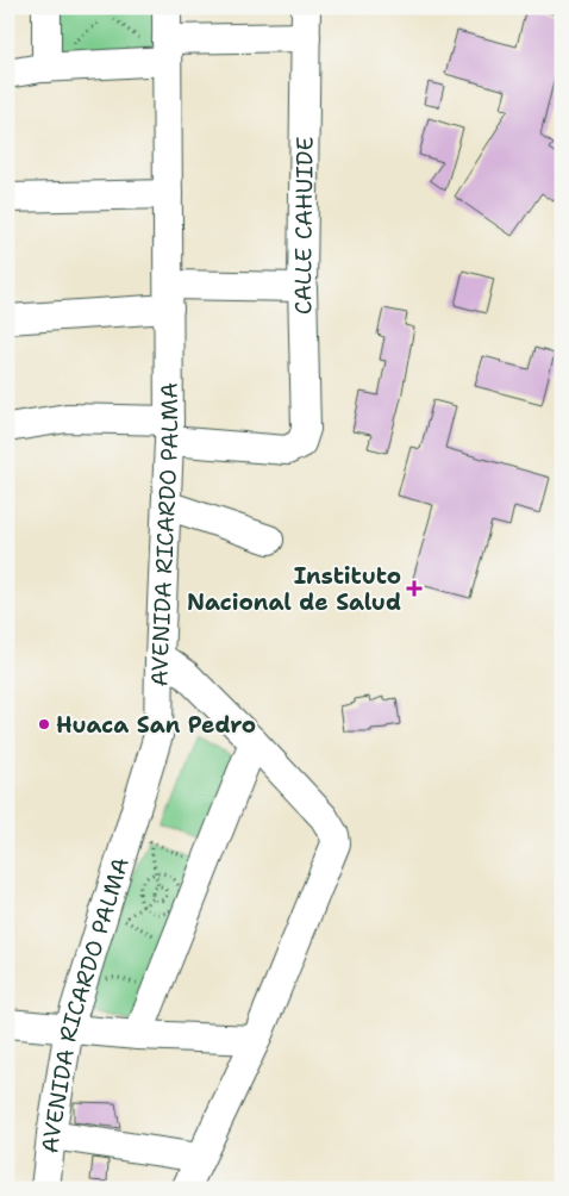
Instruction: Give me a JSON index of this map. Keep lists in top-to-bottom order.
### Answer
{
  "streets": {
    "street": ["CALLE CAHUIDE", "AVENIDA RICARDO PALMA"]
  },
  "crossings": [
    ["CALLE CAHUIDE", "AVENIDA RICARDO PALMA"]
  ],
  "places": {
    "health": ["Instituto Nacional de Salud"],
    "other": ["Huaca San Pedro"]
  }
}
